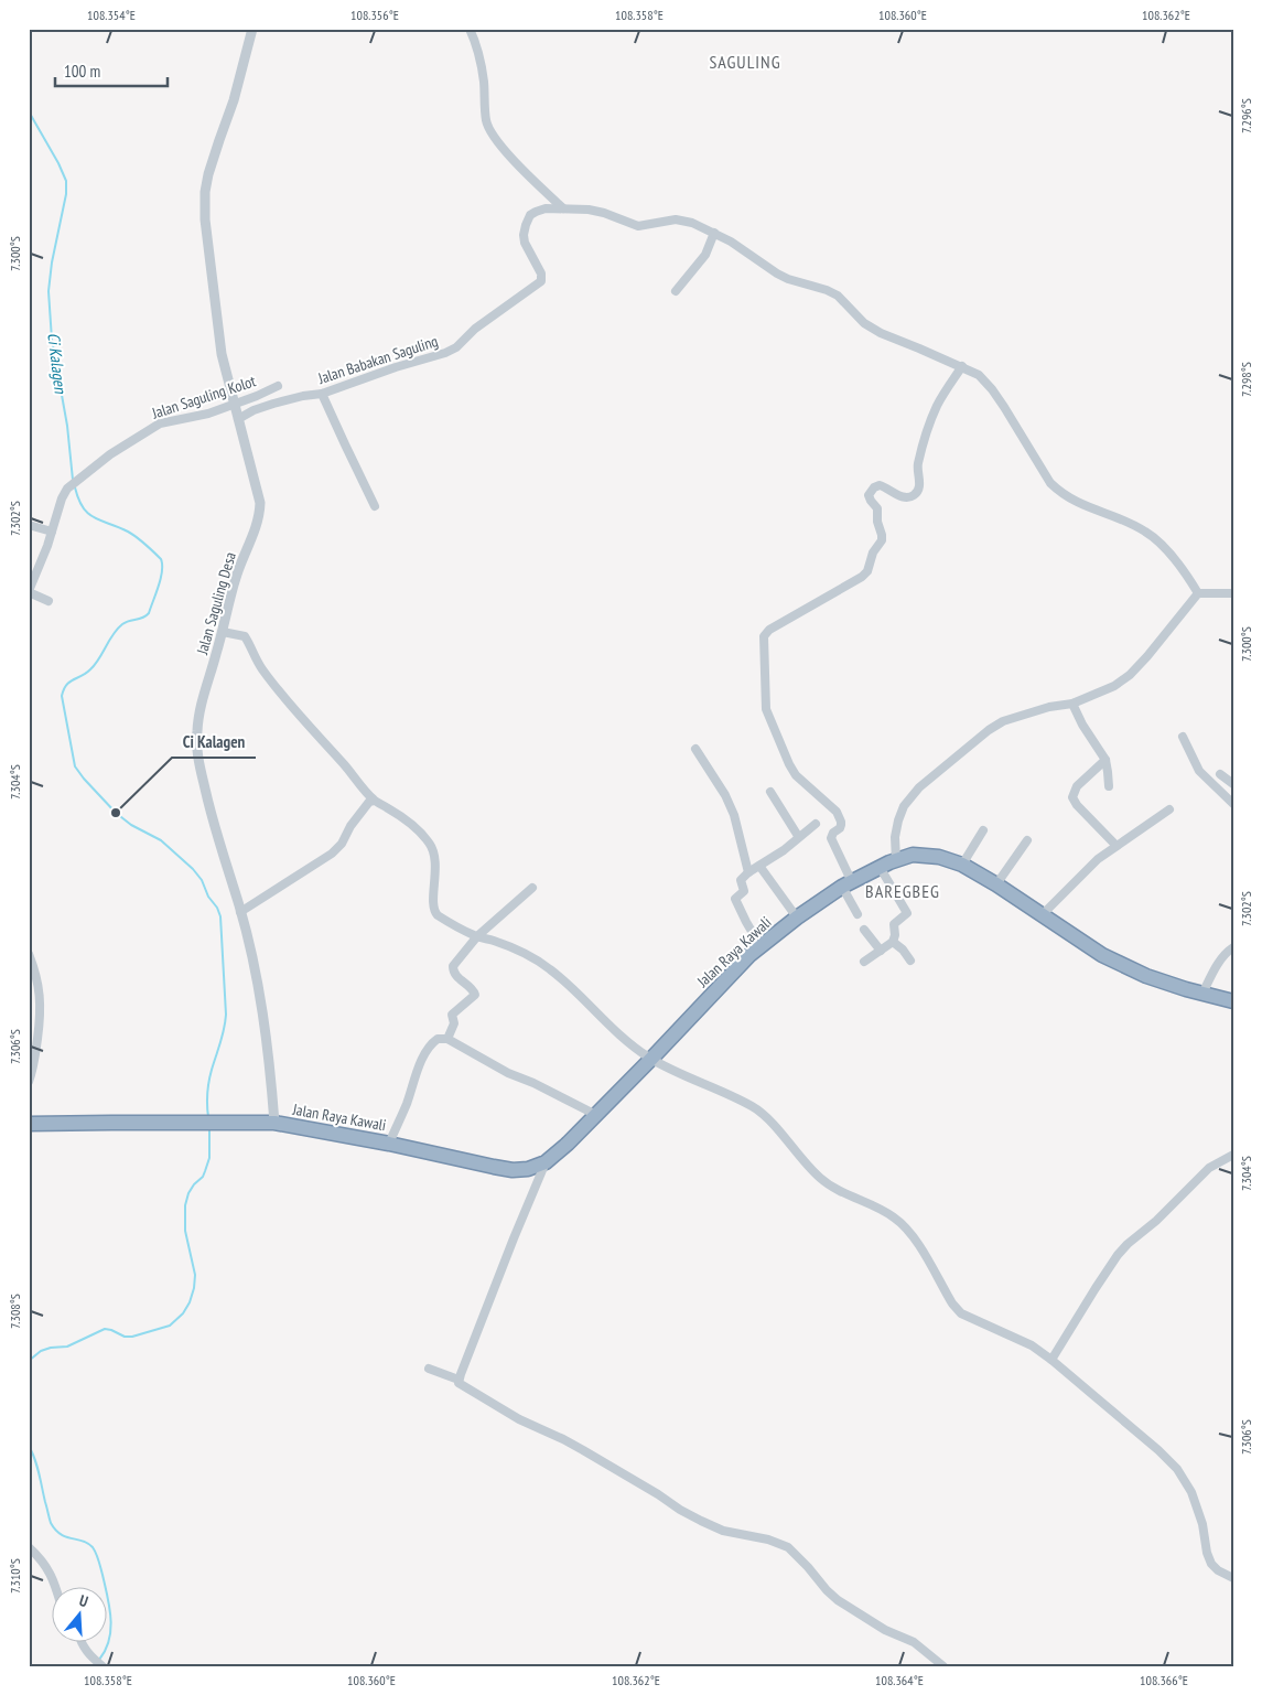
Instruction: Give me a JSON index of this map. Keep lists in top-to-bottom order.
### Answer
{
  "streets": {
    "highway": ["Jalan Raya Kawali"],
    "street": ["Jalan Babakan Saguling", "Jalan Saguling Kolot", "Jalan Saguling Desa"]
  },
  "crossings": [
    ["Jalan Babakan Saguling", "Jalan Saguling Desa"],
    ["Jalan Saguling Kolot", "Jalan Saguling Desa"],
    ["Jalan Saguling Desa", "Jalan Raya Kawali"]
  ],
  "districts": ["SAGULING", "BAREGBEG"],
  "water": ["Ci Kalagen"],
  "places": ["Ci Kalagen"],
  "scale_bar": "100 m",
  "north": "top",
  "coordinates": [
    "108.354°E",
    "108.356°E",
    "108.358°E",
    "108.360°E",
    "108.362°E",
    "7.296°S",
    "7.300°S",
    "7.298°S",
    "7.302°S",
    "7.304°S",
    "7.306°S",
    "7.308°S",
    "7.310°S",
    "108.364°E",
    "108.366°E"
  ]
}
